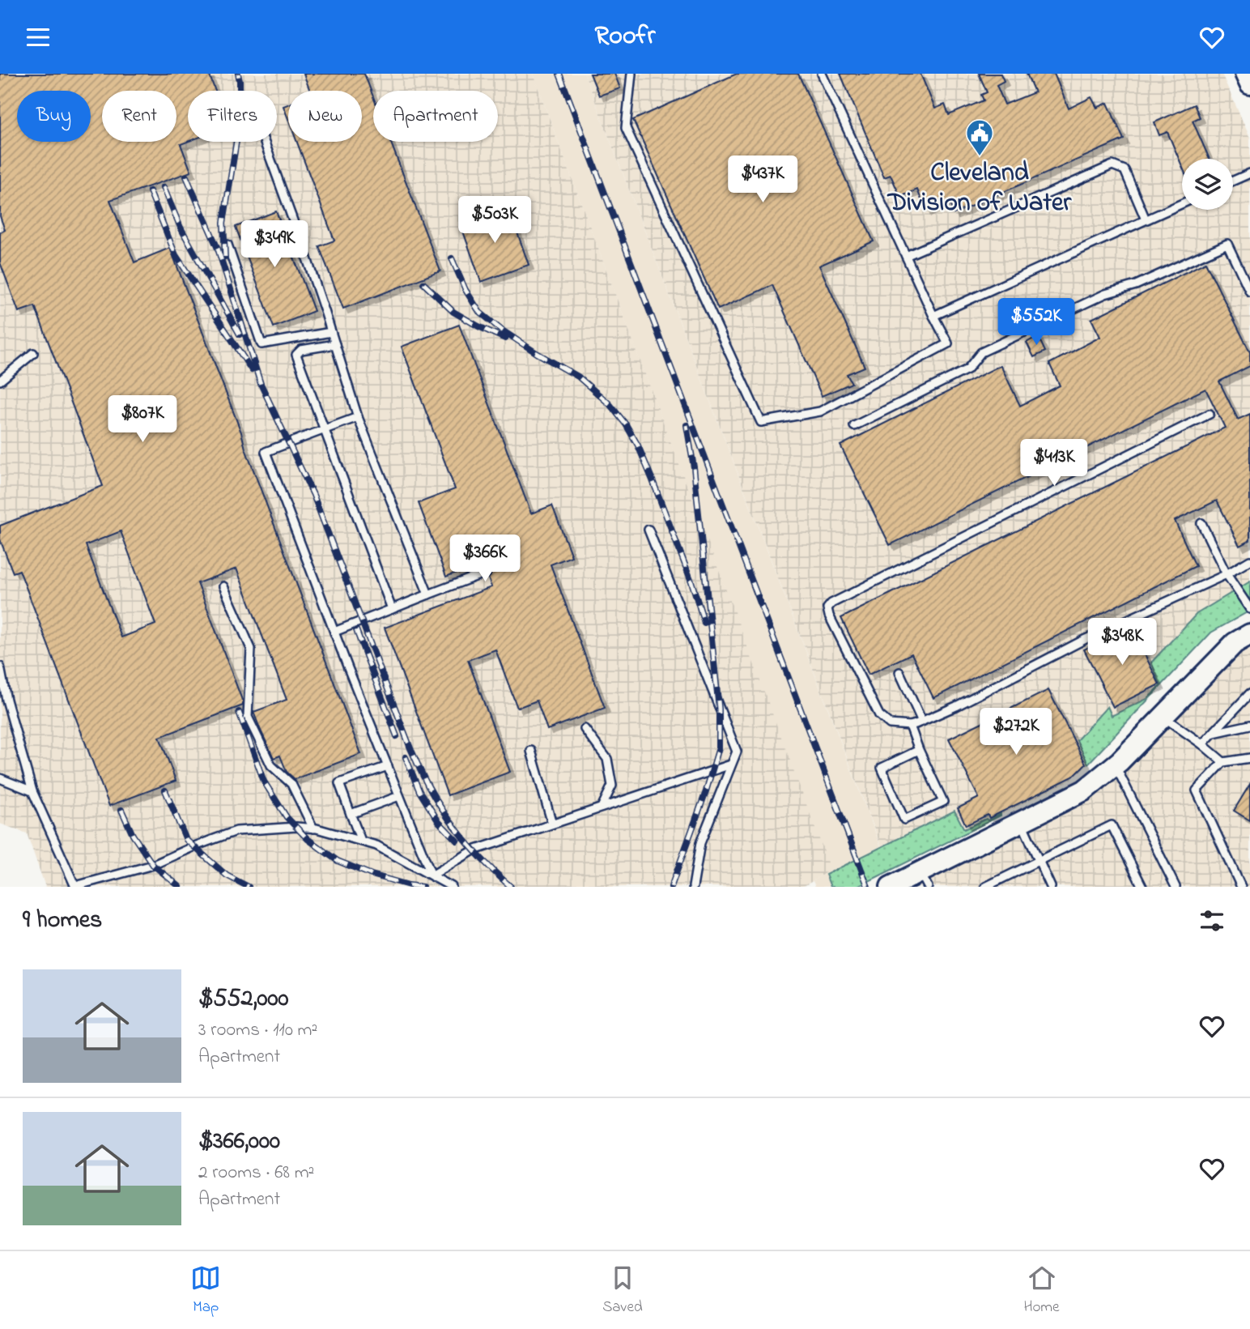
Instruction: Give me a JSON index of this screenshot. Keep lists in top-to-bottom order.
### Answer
{
  "places": {
    "public building": ["Cleveland Division of Water"]
  },
  "page": {
    "header": "Roofr",
    "chip": [
      "Buy",
      "Rent",
      "Filters",
      "New",
      "Apartment"
    ],
    "price": [
      "$437K",
      "$503K",
      "$349K",
      "$552K",
      "$807K",
      "$413K",
      "$366K",
      "$348K",
      "$272K"
    ],
    "heading": "9 homes",
    "list": [
      {
        "name": "$552,000",
        "note": "3 rooms · 110 m² · Apartment"
      },
      {
        "name": "$366,000",
        "note": "2 rooms · 68 m² · Apartment"
      }
    ],
    "tabs": ["Map", "Saved", "Home"]
  }
}
